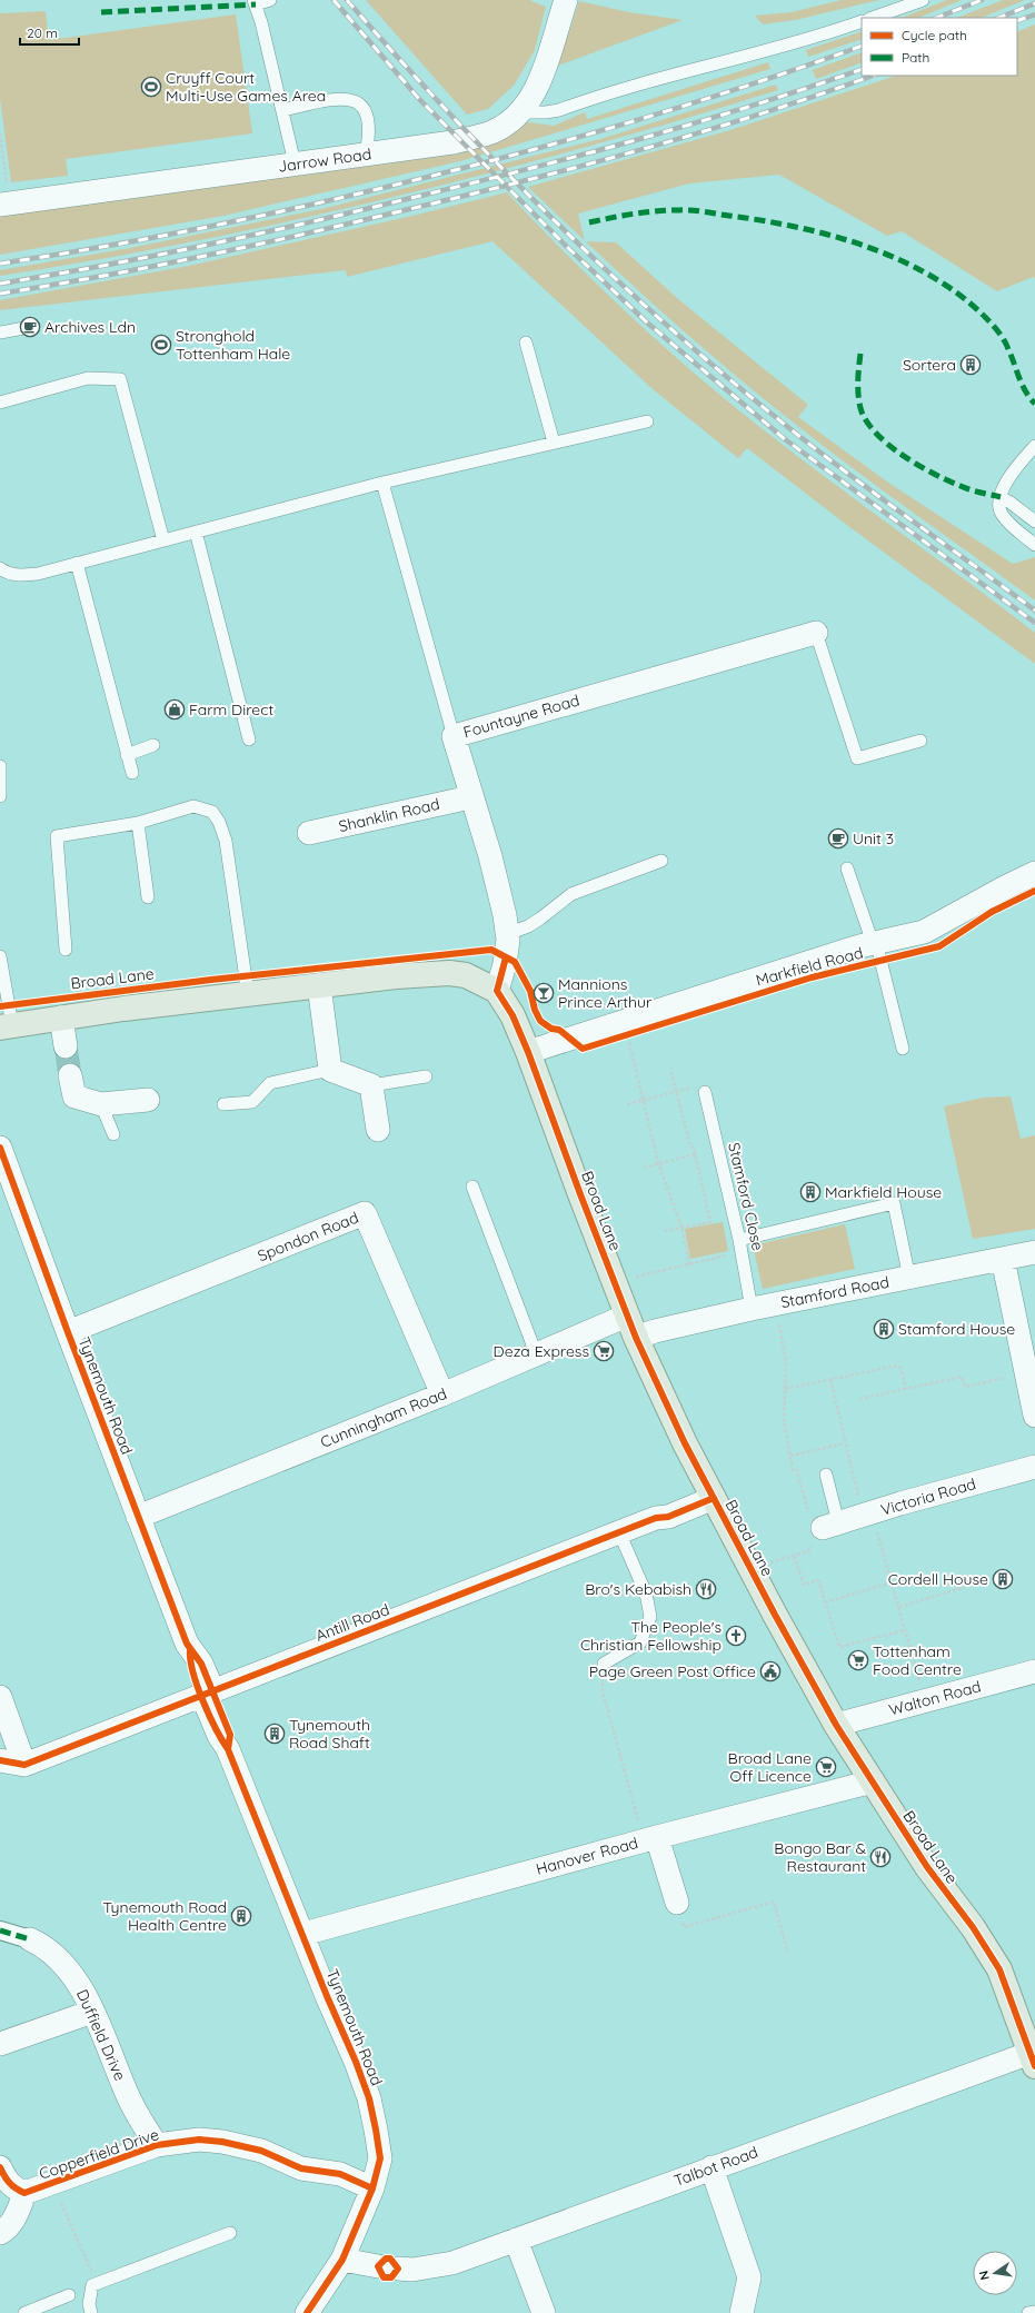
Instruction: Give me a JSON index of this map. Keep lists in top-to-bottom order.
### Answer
{
  "streets": {
    "main road": ["Broad Lane"],
    "street": [
      "Jarrow Road",
      "Fountayne Road",
      "Shanklin Road",
      "Markfield Road",
      "Spondon Road",
      "Stamford Road",
      "Tynemouth Road",
      "Cunningham Road",
      "Victoria Road",
      "Antill Road",
      "Walton Road",
      "Hanover Road",
      "Duffield Drive",
      "Copperfield Drive",
      "Talbot Road"
    ],
    "lane": ["Stamford Close"]
  },
  "crossings": [
    ["Fountayne Road", "Shanklin Road"],
    ["Fountayne Road", "Broad Lane"],
    ["Markfield Road", "Broad Lane"],
    ["Broad Lane", "Stamford Road"],
    ["Broad Lane", "Cunningham Road"],
    ["Broad Lane", "Antill Road"],
    ["Broad Lane", "Walton Road"],
    ["Broad Lane", "Hanover Road"],
    ["Broad Lane", "Talbot Road"],
    ["Stamford Close", "Stamford Road"],
    ["Spondon Road", "Tynemouth Road"],
    ["Spondon Road", "Cunningham Road"],
    ["Tynemouth Road", "Cunningham Road"],
    ["Tynemouth Road", "Antill Road"],
    ["Tynemouth Road", "Hanover Road"],
    ["Tynemouth Road", "Copperfield Drive"],
    ["Tynemouth Road", "Talbot Road"],
    ["Duffield Drive", "Copperfield Drive"]
  ],
  "places": {
    "sports": ["Cruyff Court Multi-Use Games Area", "Stronghold Tottenham Hale"],
    "cafe": ["Archives Ldn", "Unit 3"],
    "building": [
      "Sortera",
      "Markfield House",
      "Stamford House",
      "Cordell House",
      "Tynemouth Road Shaft",
      "Tynemouth Road Health Centre"
    ],
    "shop": ["Farm Direct"],
    "bar": ["Mannions Prince Arthur"],
    "supermarket": ["Deza Express", "Tottenham Food Centre", "Broad Lane Off Licence"],
    "restaurant": ["Bro's Kebabish", "Bongo Bar & Restaurant"],
    "church": ["The People's Christian Fellowship"],
    "public building": ["Page Green Post Office"]
  },
  "legend": ["Cycle path", "Path"],
  "scale_bar": "20 m",
  "north": "left"
}
